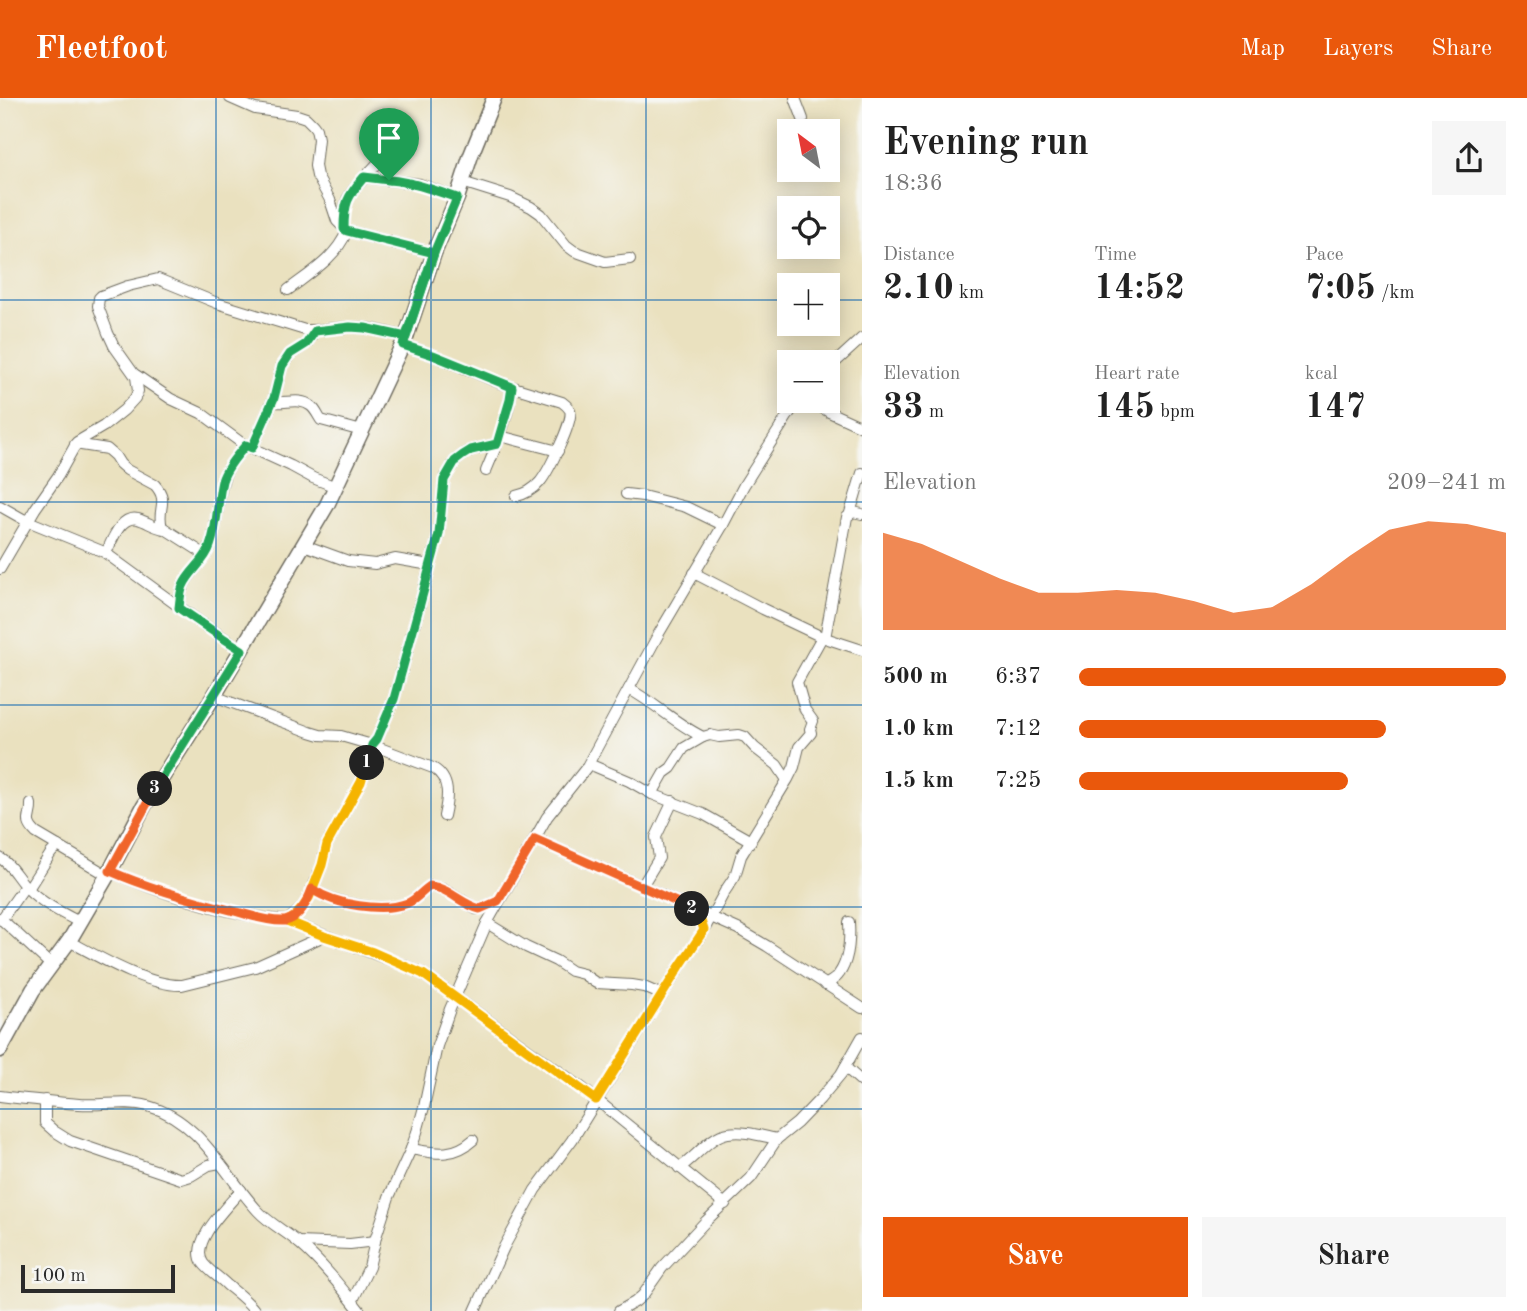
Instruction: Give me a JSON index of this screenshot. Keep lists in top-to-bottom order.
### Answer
{
  "scale_bar": "100 m",
  "north": "top left",
  "page": {
    "header": "Fleetfoot",
    "nav": ["Map", "Layers", "Share"],
    "heading": ["Evening run", "18:36"],
    "map_buttons": ["+", "−"],
    "stats": [
      ["Distance", "2.10 km"],
      ["Time", "14:52"],
      ["Pace", "7:05 /km"],
      ["Elevation", "33 m"],
      ["Heart rate", "145 bpm"],
      ["kcal", "147"]
    ],
    "chart": ["Elevation", "209–241 m"],
    "list": [
      {
        "name": "500 m",
        "note": "6:37"
      },
      {
        "name": "1.0 km",
        "note": "7:12"
      },
      {
        "name": "1.5 km",
        "note": "7:25"
      }
    ],
    "pins": ["1", "3", "2"],
    "buttons": ["Save", "Share"],
    "scale": "100 m"
  }
}
